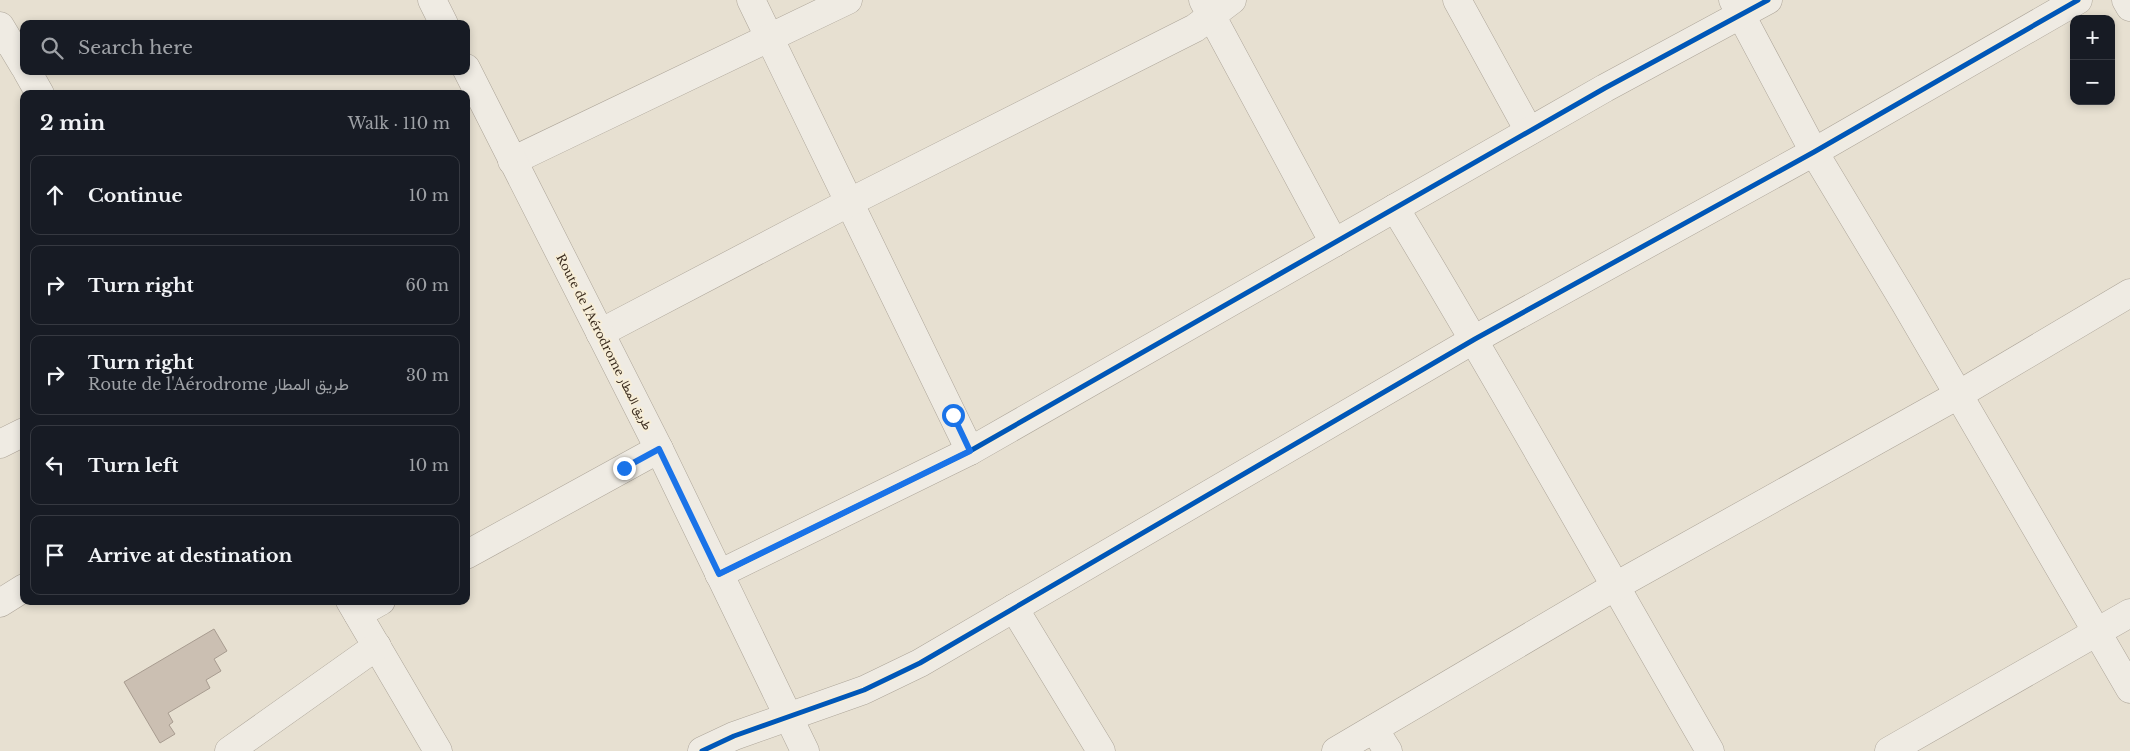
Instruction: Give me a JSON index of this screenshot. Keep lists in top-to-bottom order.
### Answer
{
  "streets": {
    "street": ["Route de l'Aérodrome طريق المطار"]
  },
  "page": {
    "map_buttons": ["+", "−"],
    "search": "Search here",
    "heading": ["2 min", "Walk · 110 m"],
    "list": [
      ["Continue", "10 m"],
      ["Turn right", "60 m"],
      ["Turn right", "Route de l'Aérodrome طريق المطار", "30 m"],
      ["Turn left", "10 m"],
      "Arrive at destination"
    ]
  }
}
